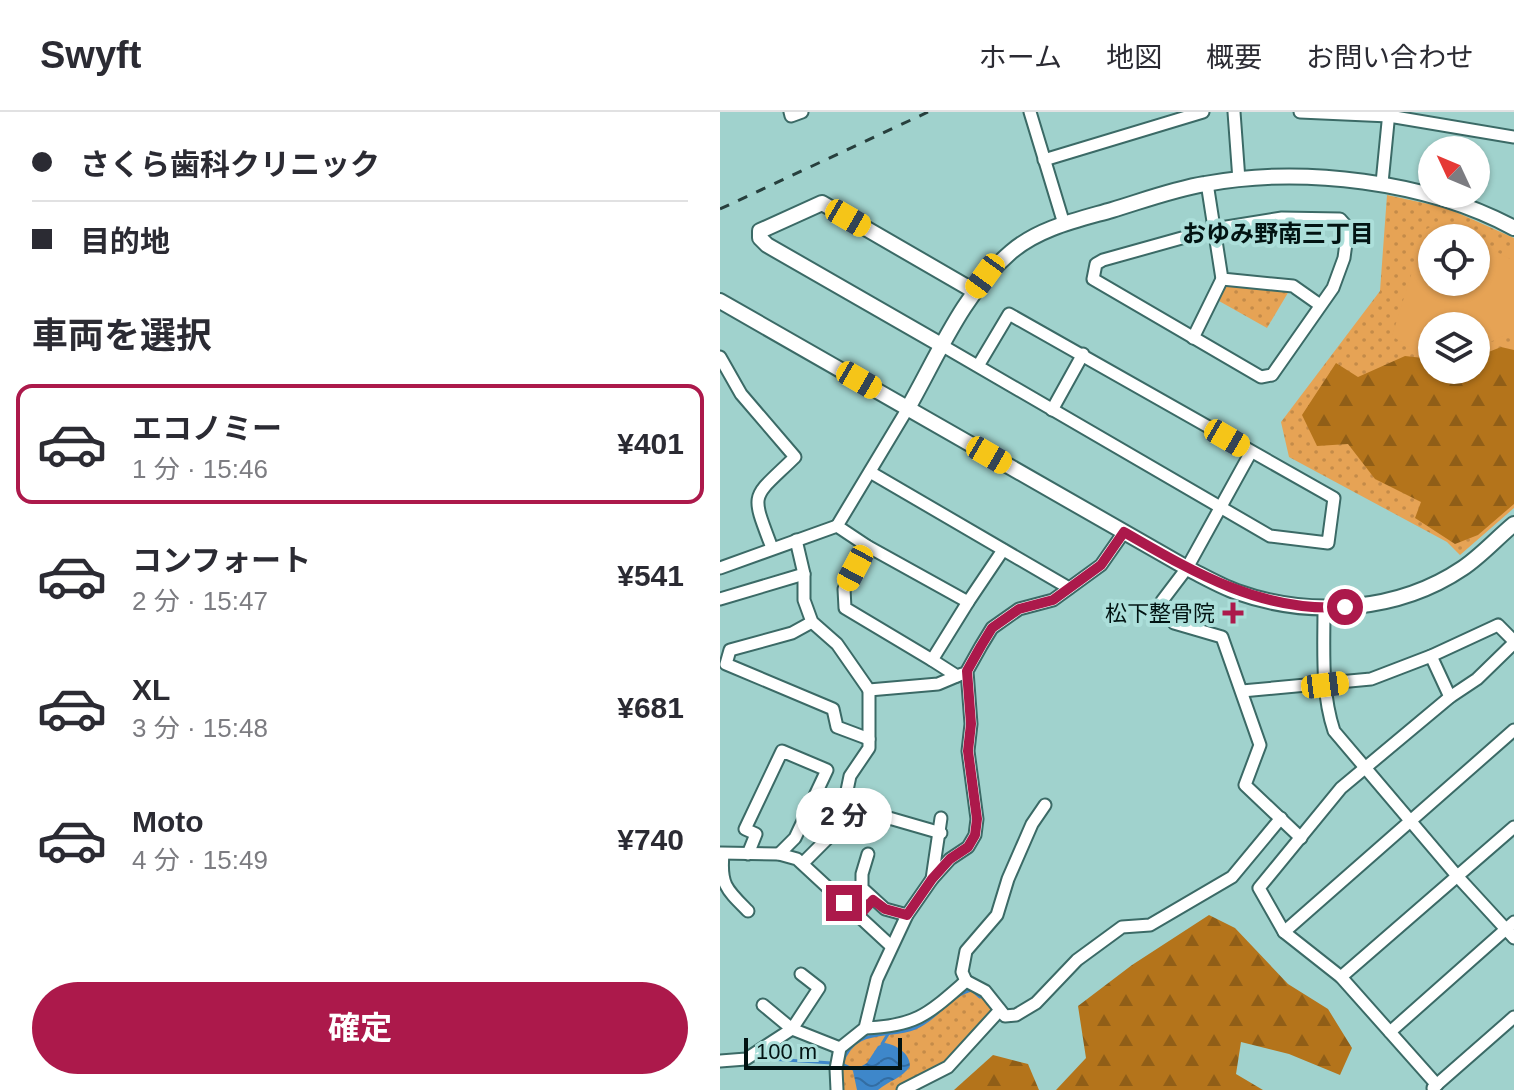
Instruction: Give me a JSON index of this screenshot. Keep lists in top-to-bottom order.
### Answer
{
  "districts": ["おゆみ野南三丁目"],
  "places": {
    "health": ["松下整骨院"]
  },
  "scale_bar": "100 m",
  "north": "top left",
  "page": {
    "header": "Swyft",
    "nav": [
      "ホーム",
      "地図",
      "概要",
      "お問い合わせ"
    ],
    "banner": ["さくら歯科クリニック", "目的地"],
    "heading": "車両を選択",
    "list": [
      {
        "name": "エコノミー",
        "note": "1 分 · 15:46",
        "value": "¥401"
      },
      {
        "name": "コンフォート",
        "note": "2 分 · 15:47",
        "value": "¥541"
      },
      {
        "name": "XL",
        "note": "3 分 · 15:48",
        "value": "¥681"
      },
      {
        "name": "Moto",
        "note": "4 分 · 15:49",
        "value": "¥740"
      }
    ],
    "bubble": "2 分",
    "buttons": "確定",
    "scale": "100 m"
  }
}
